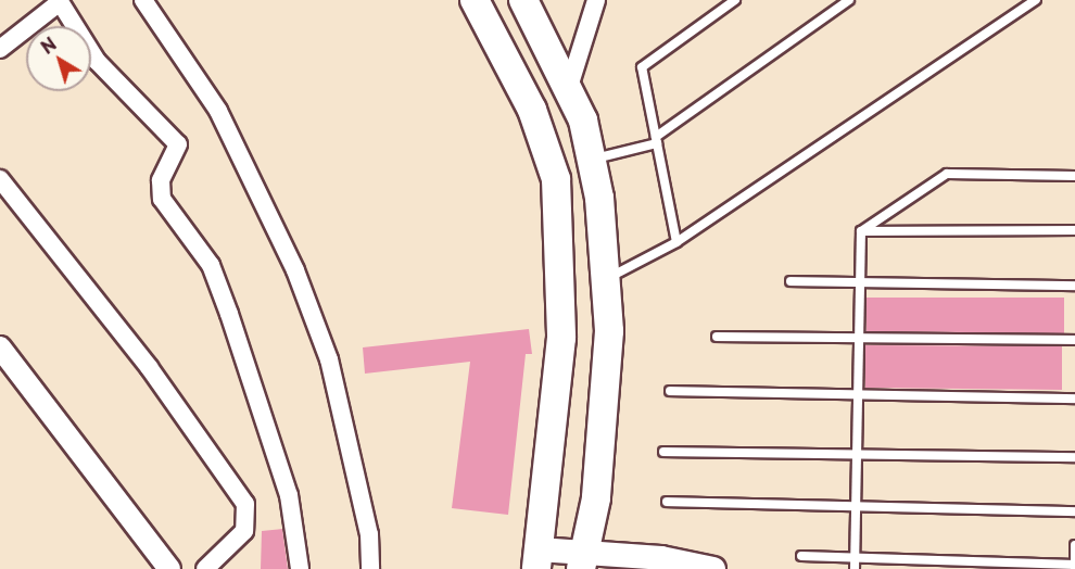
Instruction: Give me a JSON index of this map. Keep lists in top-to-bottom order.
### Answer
{
  "north": "top left"
}
